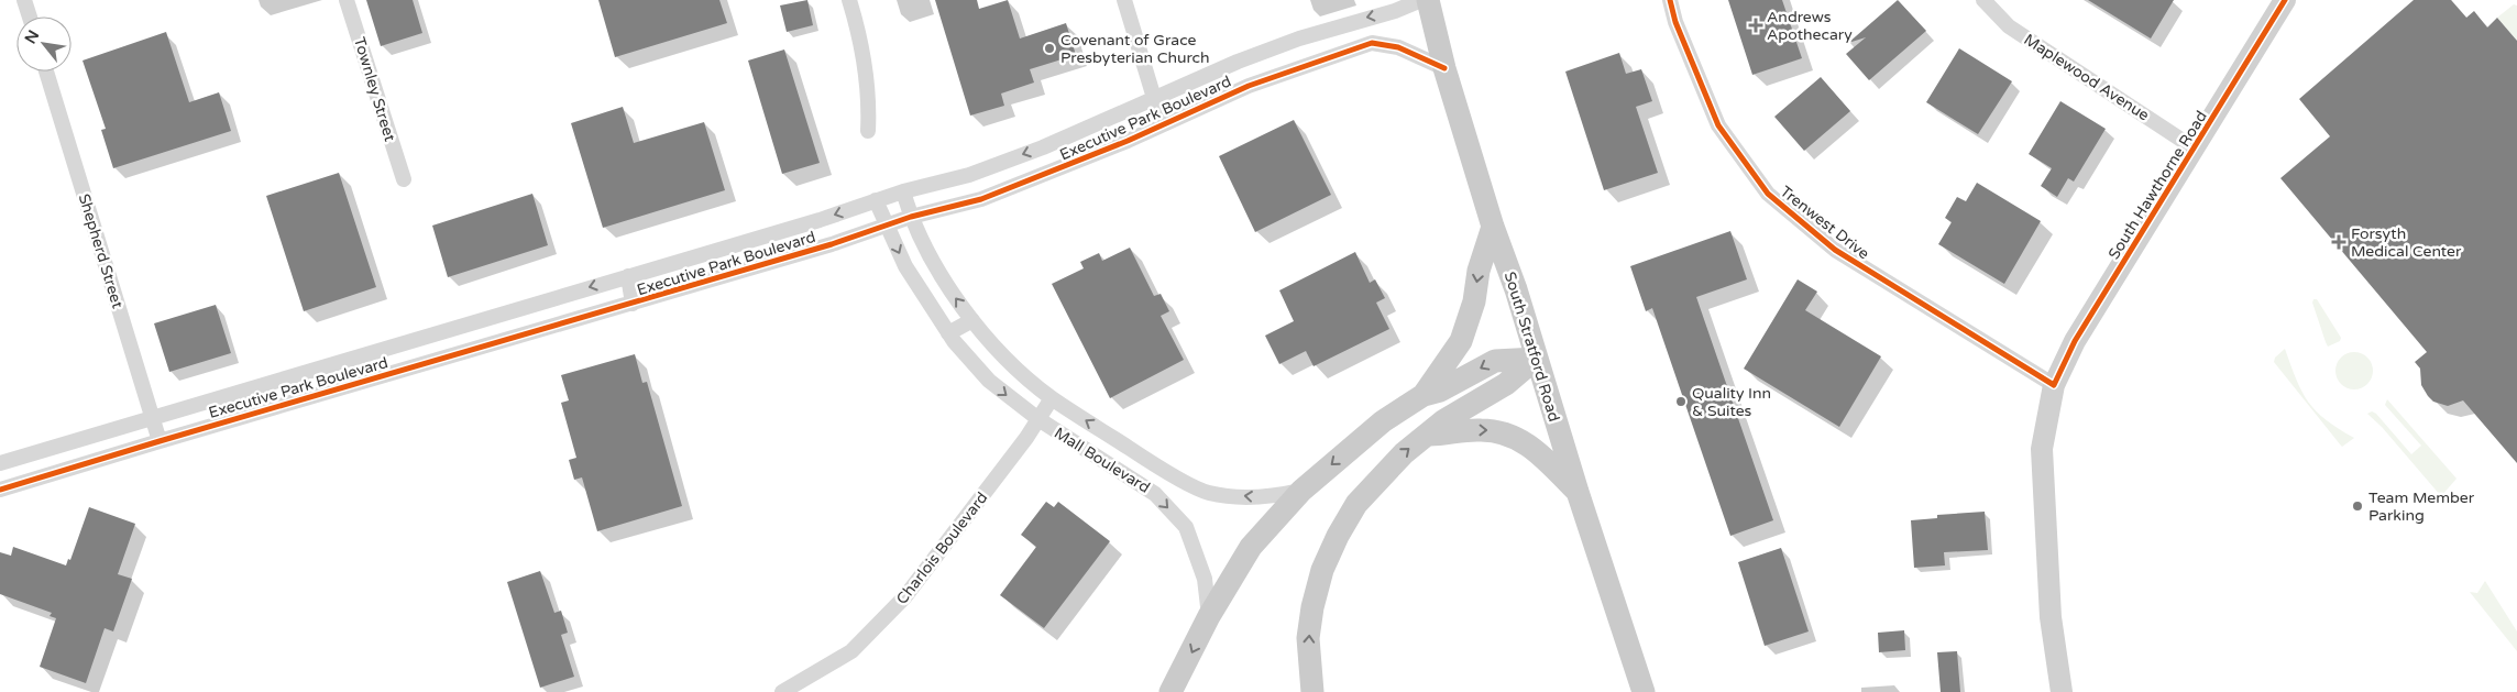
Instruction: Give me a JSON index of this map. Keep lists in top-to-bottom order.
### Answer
{
  "streets": {
    "main road": ["South Hawthorne Road", "South Stratford Road"],
    "street": [
      "Maplewood Avenue",
      "Townley Street",
      "Executive Park Boulevard",
      "Trenwest Drive",
      "Shepherd Street",
      "Mall Boulevard",
      "Charlois Boulevard"
    ]
  },
  "crossings": [
    ["Maplewood Avenue", "South Hawthorne Road"],
    ["Executive Park Boulevard", "Shepherd Street"],
    ["Executive Park Boulevard", "South Stratford Road"],
    ["Executive Park Boulevard", "Mall Boulevard"],
    ["South Hawthorne Road", "Trenwest Drive"],
    ["Mall Boulevard", "Charlois Boulevard"]
  ],
  "places": {
    "health": ["Andrews Apothecary", "Forsyth Medical Center"],
    "other": ["Covenant of Grace Presbyterian Church", "Quality Inn & Suites", "Team Member Parking"]
  },
  "north": "top left"
}
